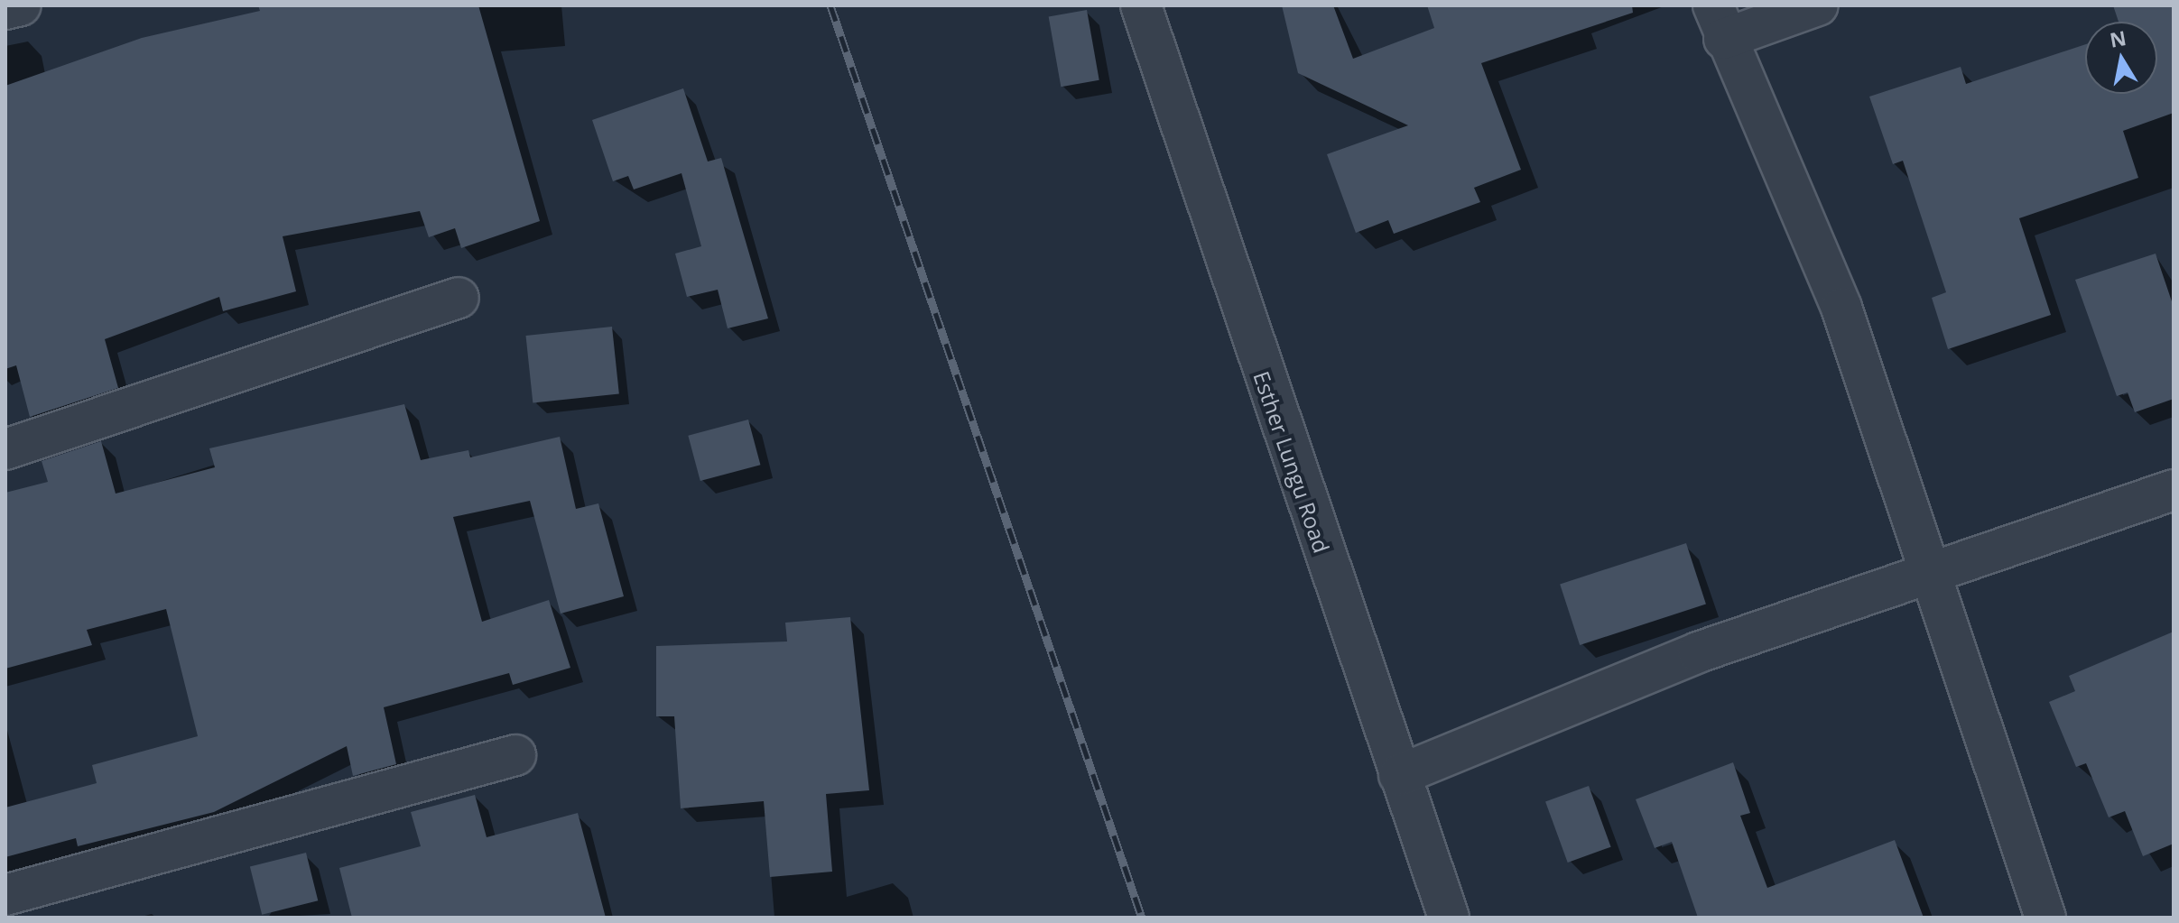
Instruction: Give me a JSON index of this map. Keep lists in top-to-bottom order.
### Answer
{
  "streets": {
    "street": ["Esther Lungu Road"]
  },
  "north": "top"
}
